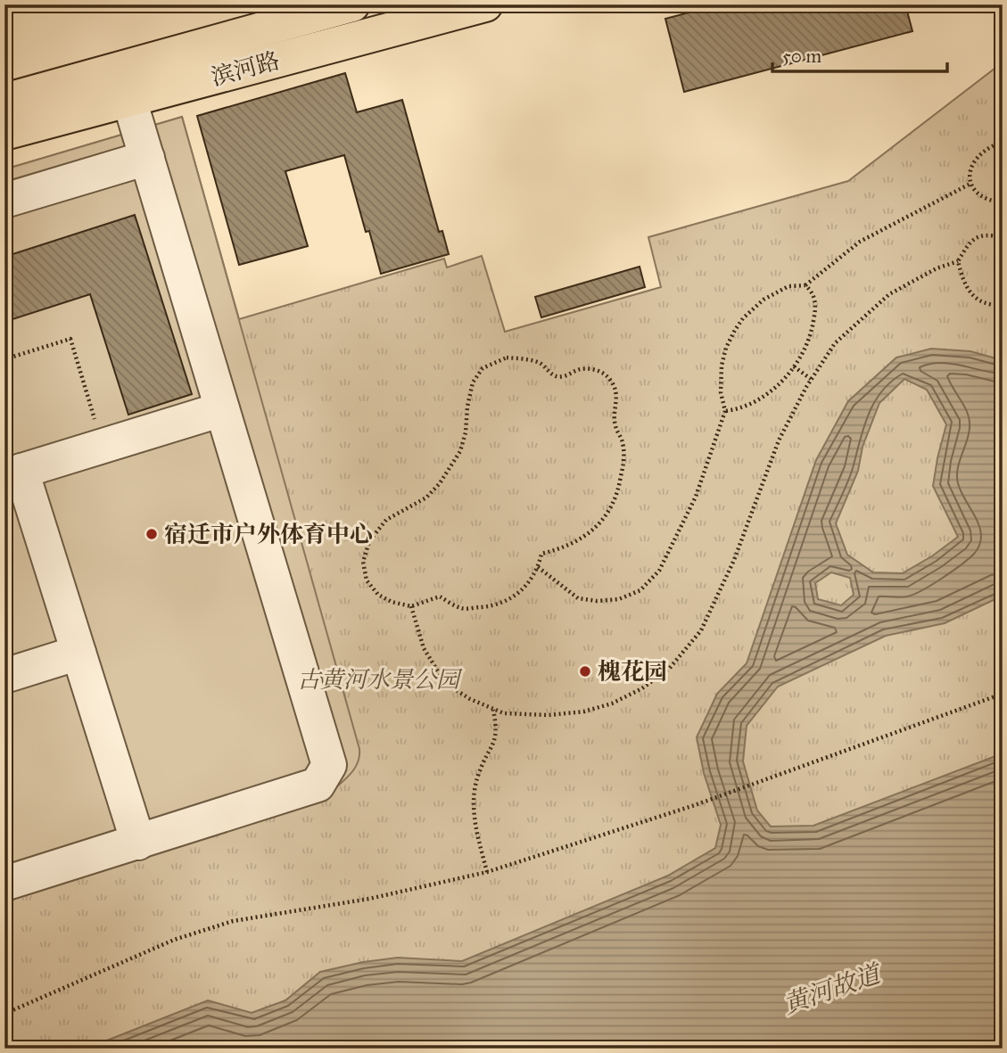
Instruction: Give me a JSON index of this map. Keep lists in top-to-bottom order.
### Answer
{
  "streets": {
    "main road": ["滨河路"]
  },
  "water": ["黄河故道"],
  "parks": ["古黄河水景公园"],
  "places": ["宿迁市户外体育中心", "槐花园"],
  "scale_bar": "50 m"
}
